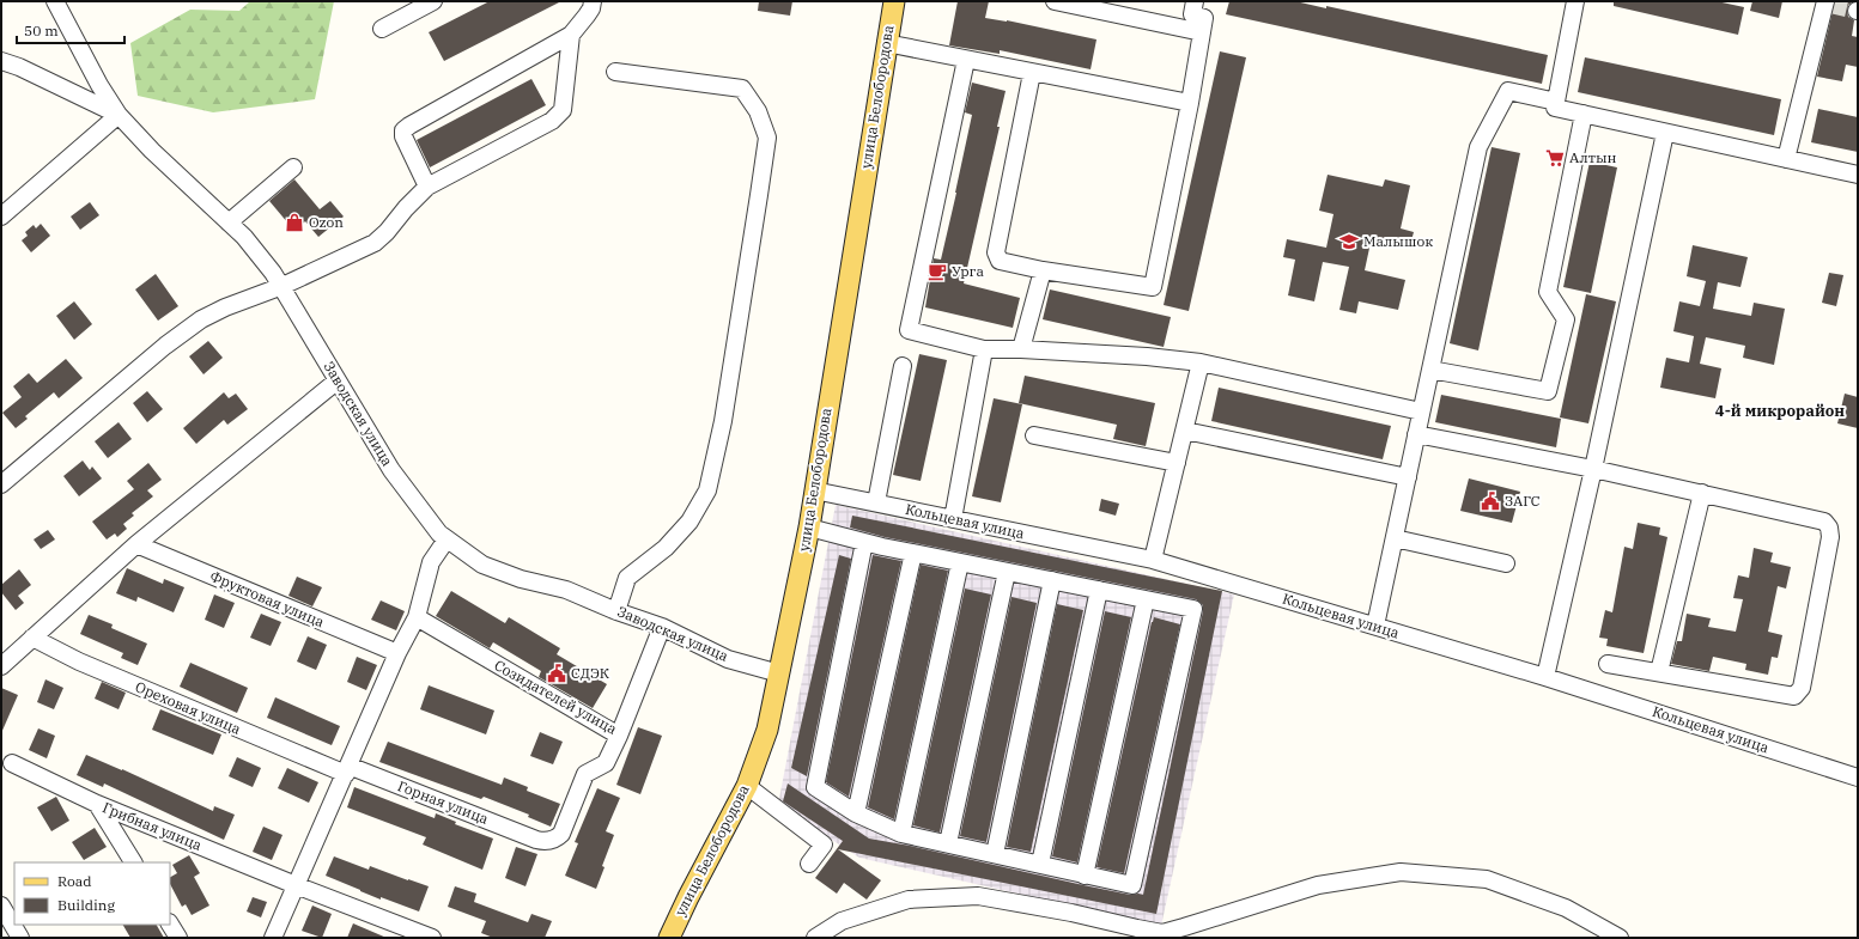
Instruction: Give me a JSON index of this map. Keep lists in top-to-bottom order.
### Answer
{
  "streets": {
    "main road": ["улица Белобородова"],
    "street": [
      "Заводская улица",
      "Кольцевая улица",
      "Фруктовая улица",
      "Созидателей улица",
      "Ореховая улица",
      "Горная улица",
      "Грибная улица"
    ]
  },
  "crossings": [
    ["улица Белобородова", "Заводская улица"],
    ["улица Белобородова", "Кольцевая улица"],
    ["Заводская улица", "Созидателей улица"],
    ["Созидателей улица", "Горная улица"],
    ["Ореховая улица", "Горная улица"]
  ],
  "districts": ["4-й микрорайон"],
  "places": {
    "supermarket": ["Алтын"],
    "shop": ["Ozon"],
    "school or university": ["Малышок"],
    "cafe": ["Урга"],
    "public building": ["ЗАГС", "СДЭК"]
  },
  "legend": ["Road", "Building"],
  "scale_bar": "50 m"
}
